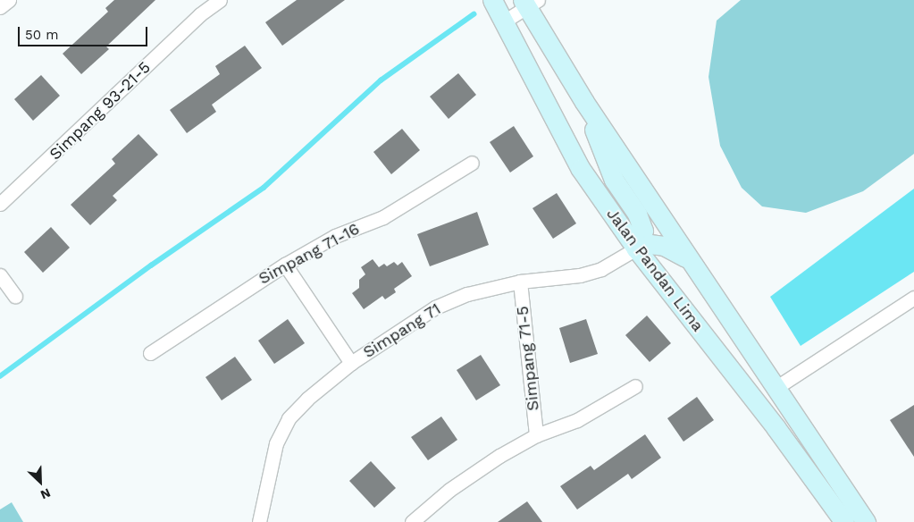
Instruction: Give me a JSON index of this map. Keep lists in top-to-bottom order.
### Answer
{
  "streets": {
    "main road": ["Jalan Pandan Lima"],
    "street": [
      "Simpang 93-21-5",
      "Simpang 71-16",
      "Simpang 71",
      "Simpang 71-5"
    ]
  },
  "crossings": [
    ["Jalan Pandan Lima", "Simpang 71"],
    ["Simpang 71", "Simpang 71-5"]
  ],
  "scale_bar": "50 m",
  "north": "bottom right"
}
